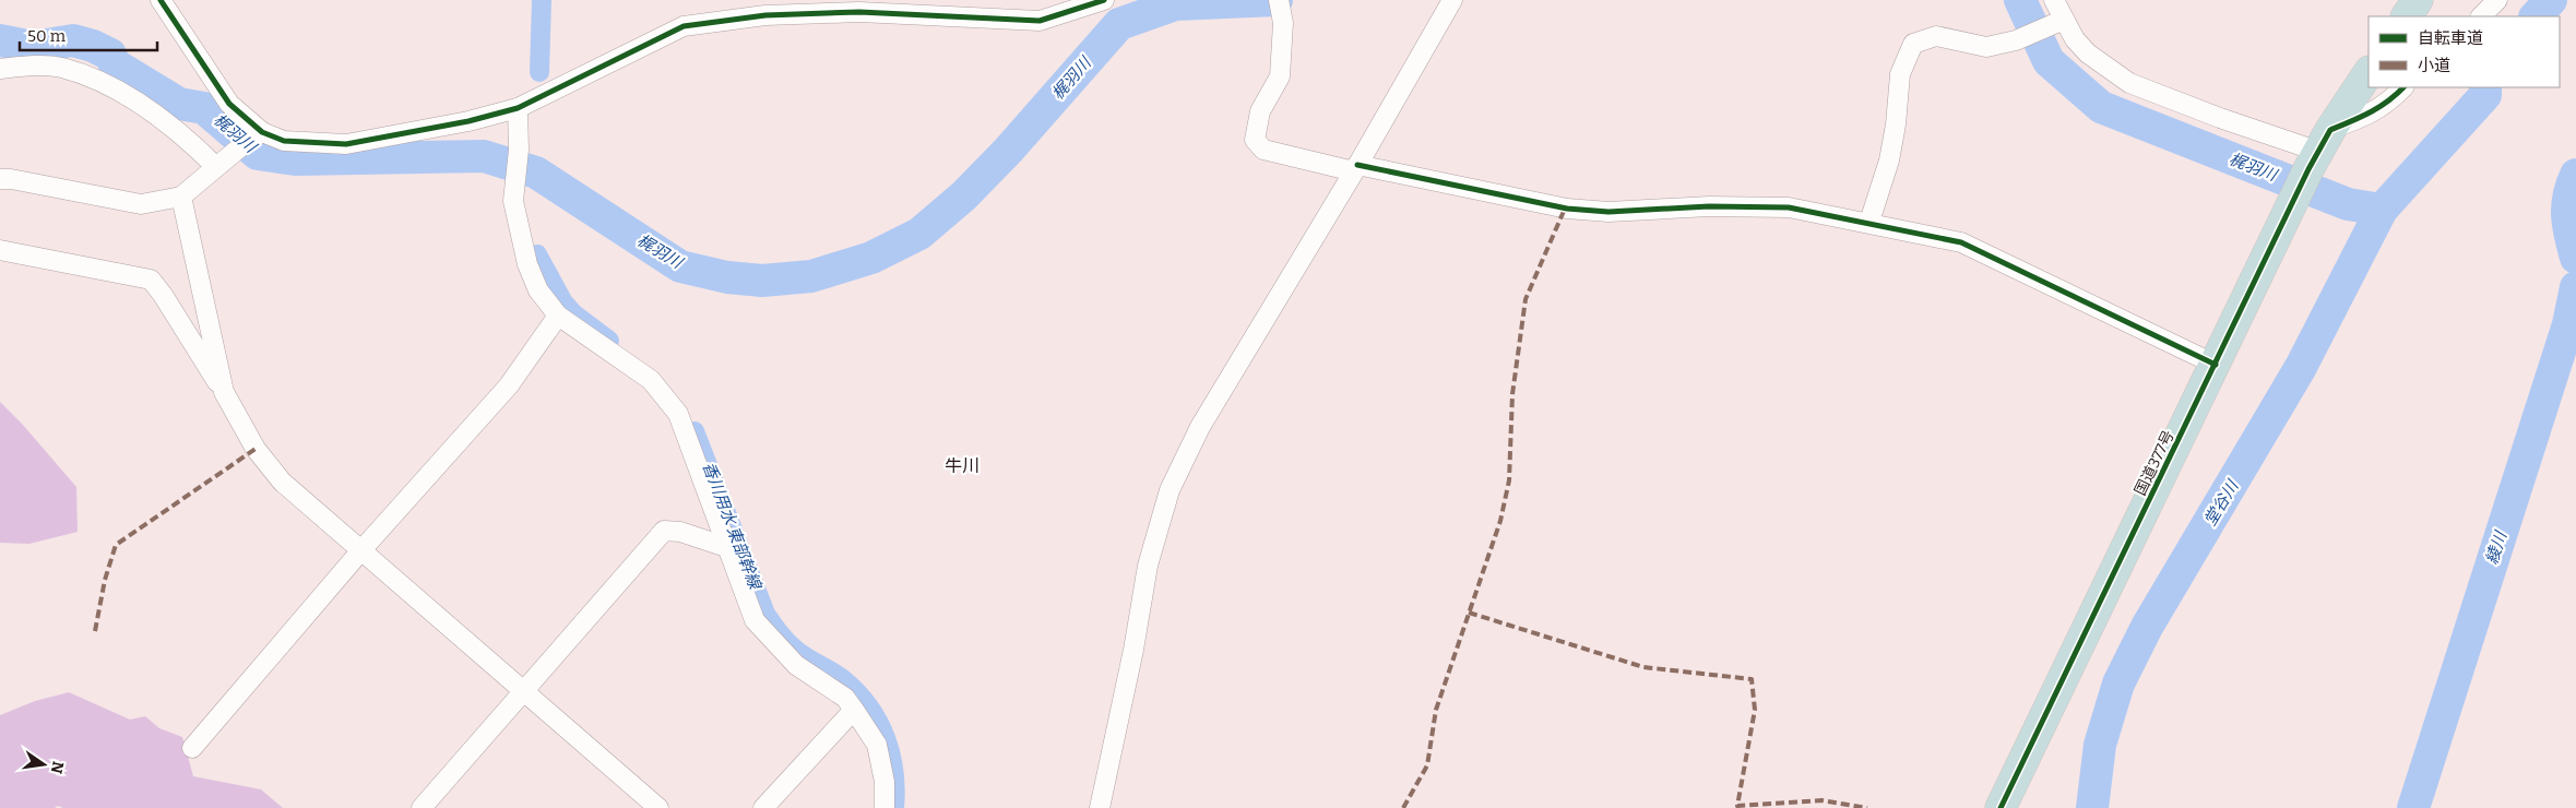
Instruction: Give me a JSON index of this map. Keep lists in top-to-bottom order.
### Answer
{
  "streets": {
    "highway": ["国道377号"]
  },
  "districts": ["牛川"],
  "water": [
    "梶羽川",
    "堂谷川",
    "香川用水 東部幹線",
    "綾川"
  ],
  "legend": ["自転車道", "小道"],
  "scale_bar": "50 m",
  "north": "right"
}
